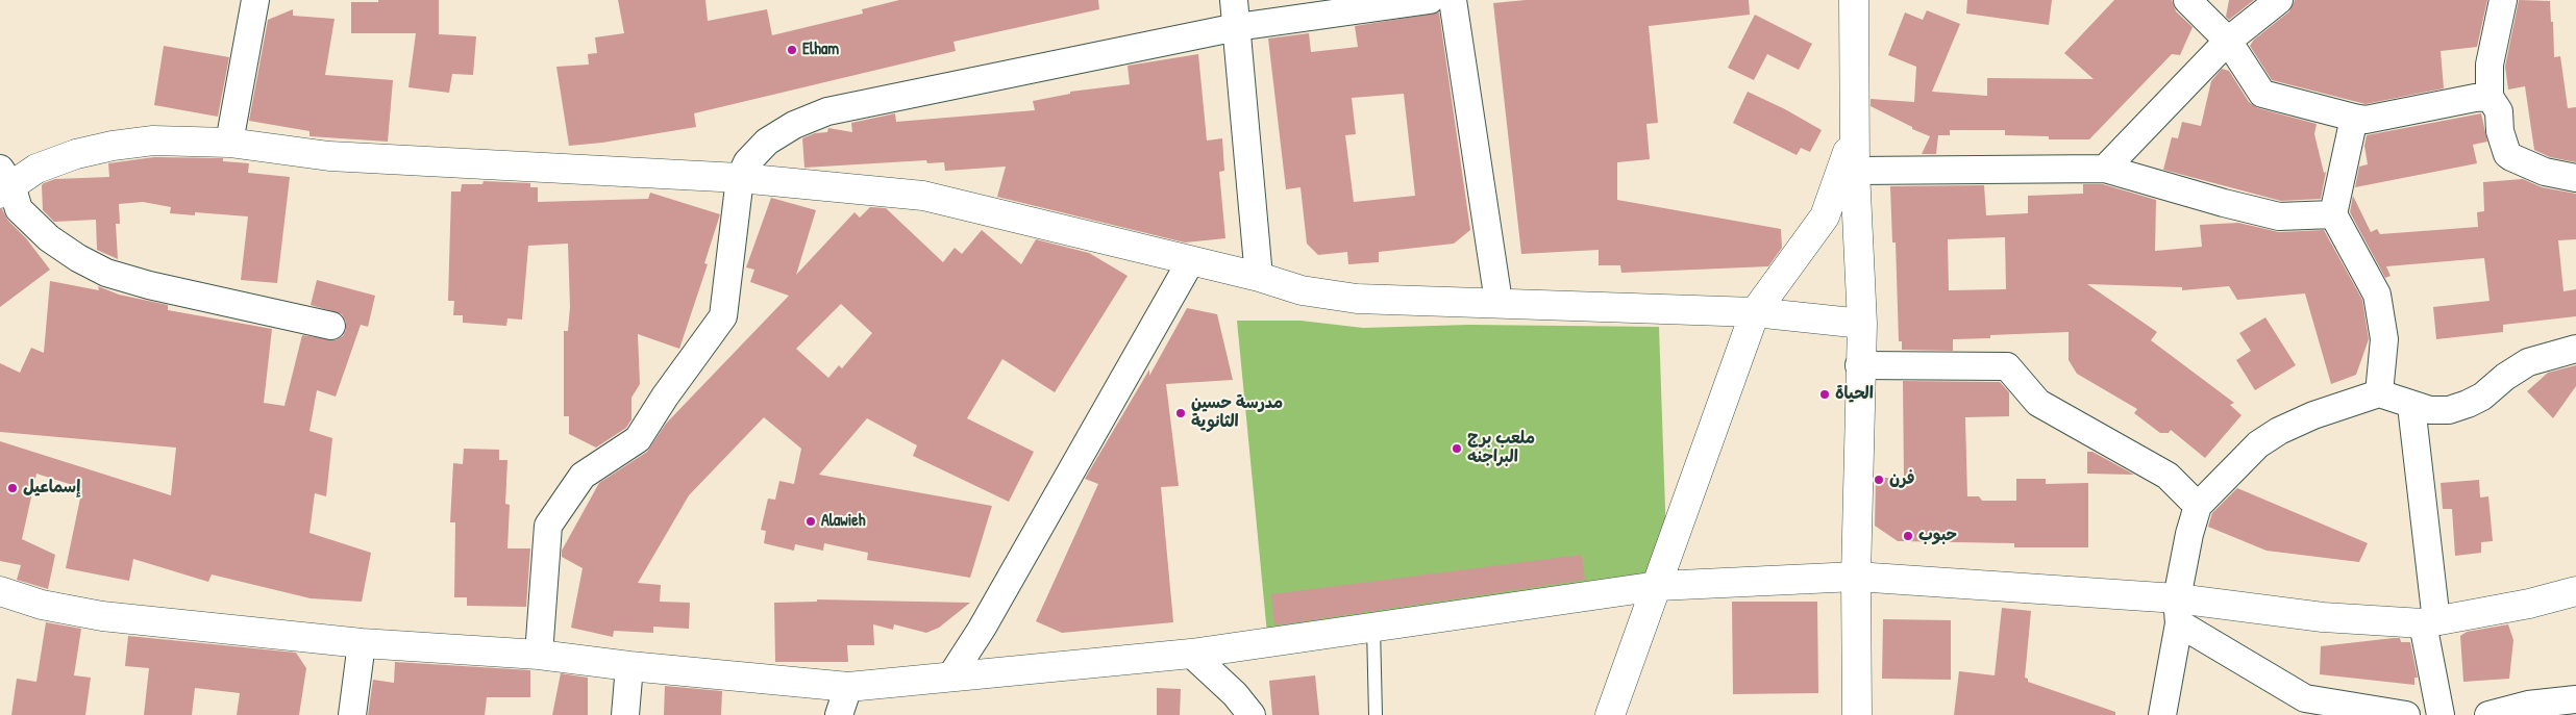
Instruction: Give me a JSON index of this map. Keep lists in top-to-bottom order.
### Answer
{
  "places": [
    "Elham",
    "الحياة",
    "مدرسة حسين الثانوية",
    "ملعب برج البراجنه",
    "فرن",
    "إسماعيل",
    "Alawieh",
    "حبوب"
  ]
}
